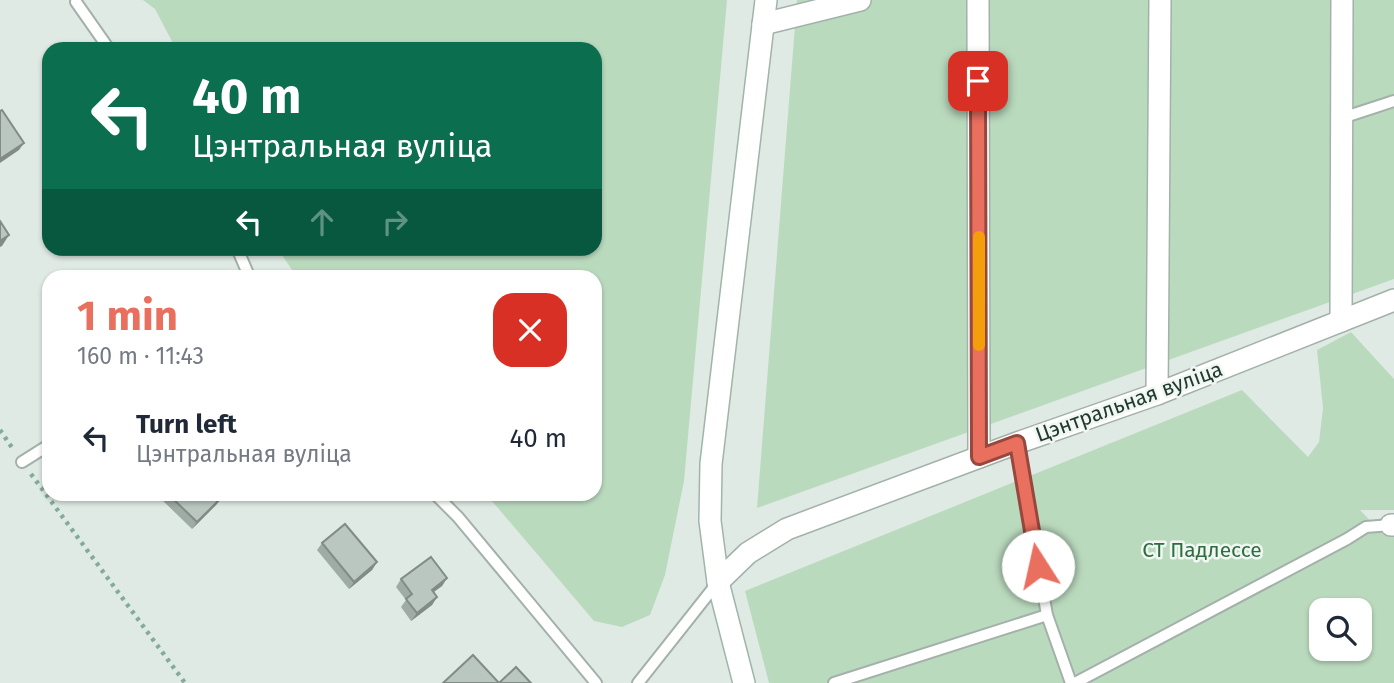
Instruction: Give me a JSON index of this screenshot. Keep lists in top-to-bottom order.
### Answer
{
  "streets": {
    "street": ["Цэнтральная вуліца"]
  },
  "parks": ["СТ Падлессе"],
  "page": {
    "turn": ["40 m", "Цэнтральная вуліца"],
    "heading": ["1 min", "160 m · 11:43"],
    "list": [
      {
        "name": "Turn left",
        "note": "Цэнтральная вуліца",
        "value": "40 m"
      }
    ]
  }
}
